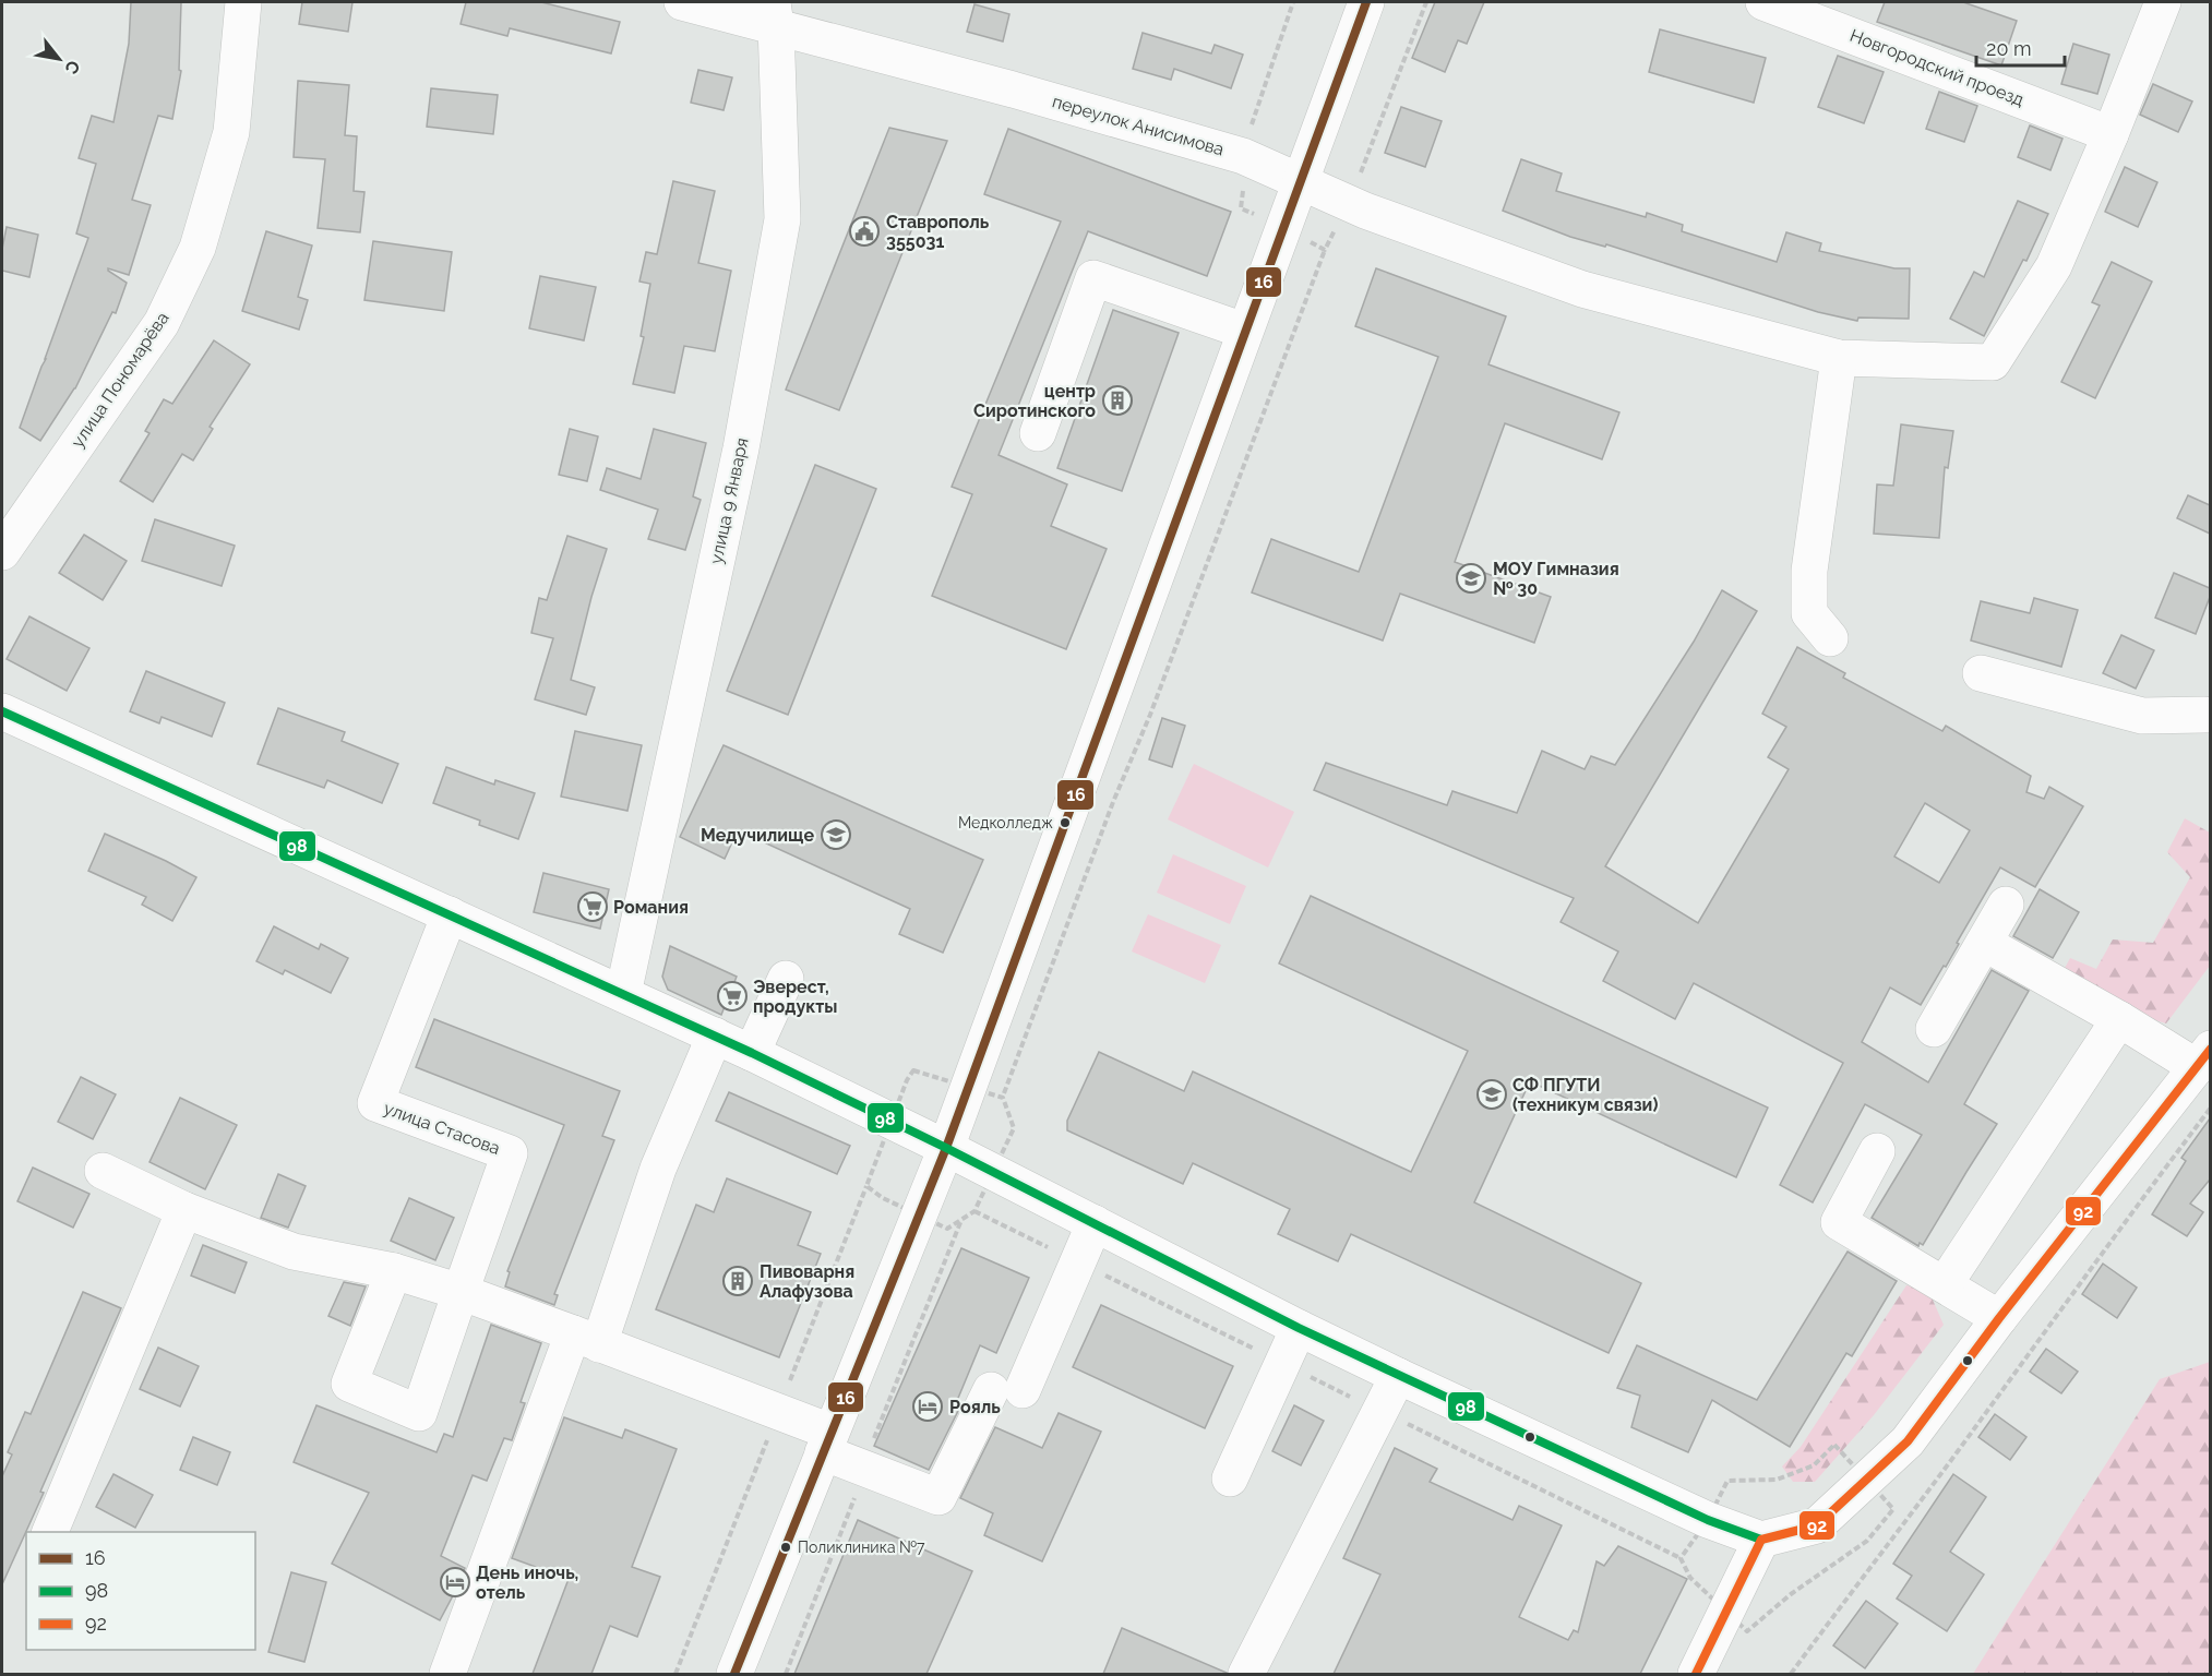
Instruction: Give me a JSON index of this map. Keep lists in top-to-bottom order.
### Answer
{
  "streets": {
    "street": [
      "Новгородский проезд",
      "переулок Анисимова",
      "улица Пономарёва",
      "улица 9 Января",
      "улица Стасова"
    ]
  },
  "crossings": [
    ["Новгородский проезд", "переулок Анисимова"],
    ["переулок Анисимова", "улица 9 Января"]
  ],
  "places": {
    "public building": ["Ставрополь 355031"],
    "building": ["центр Сиротинского", "Пивоварня Алафузова"],
    "school or university": ["МОУ Гимназия № 30", "Медучилище", "СФ ПГУТИ (техникум связи)"],
    "other": ["Медколледж", "Поликлиника №7"],
    "supermarket": ["Романия", "Эверест, продукты"],
    "hotel": ["Рояль", "День иночь, отель"]
  },
  "lines": ["transit line 16", "transit line 98", "transit line 92"],
  "legend": ["16", "98", "92"],
  "scale_bar": "20 m",
  "north": "bottom right"
}
